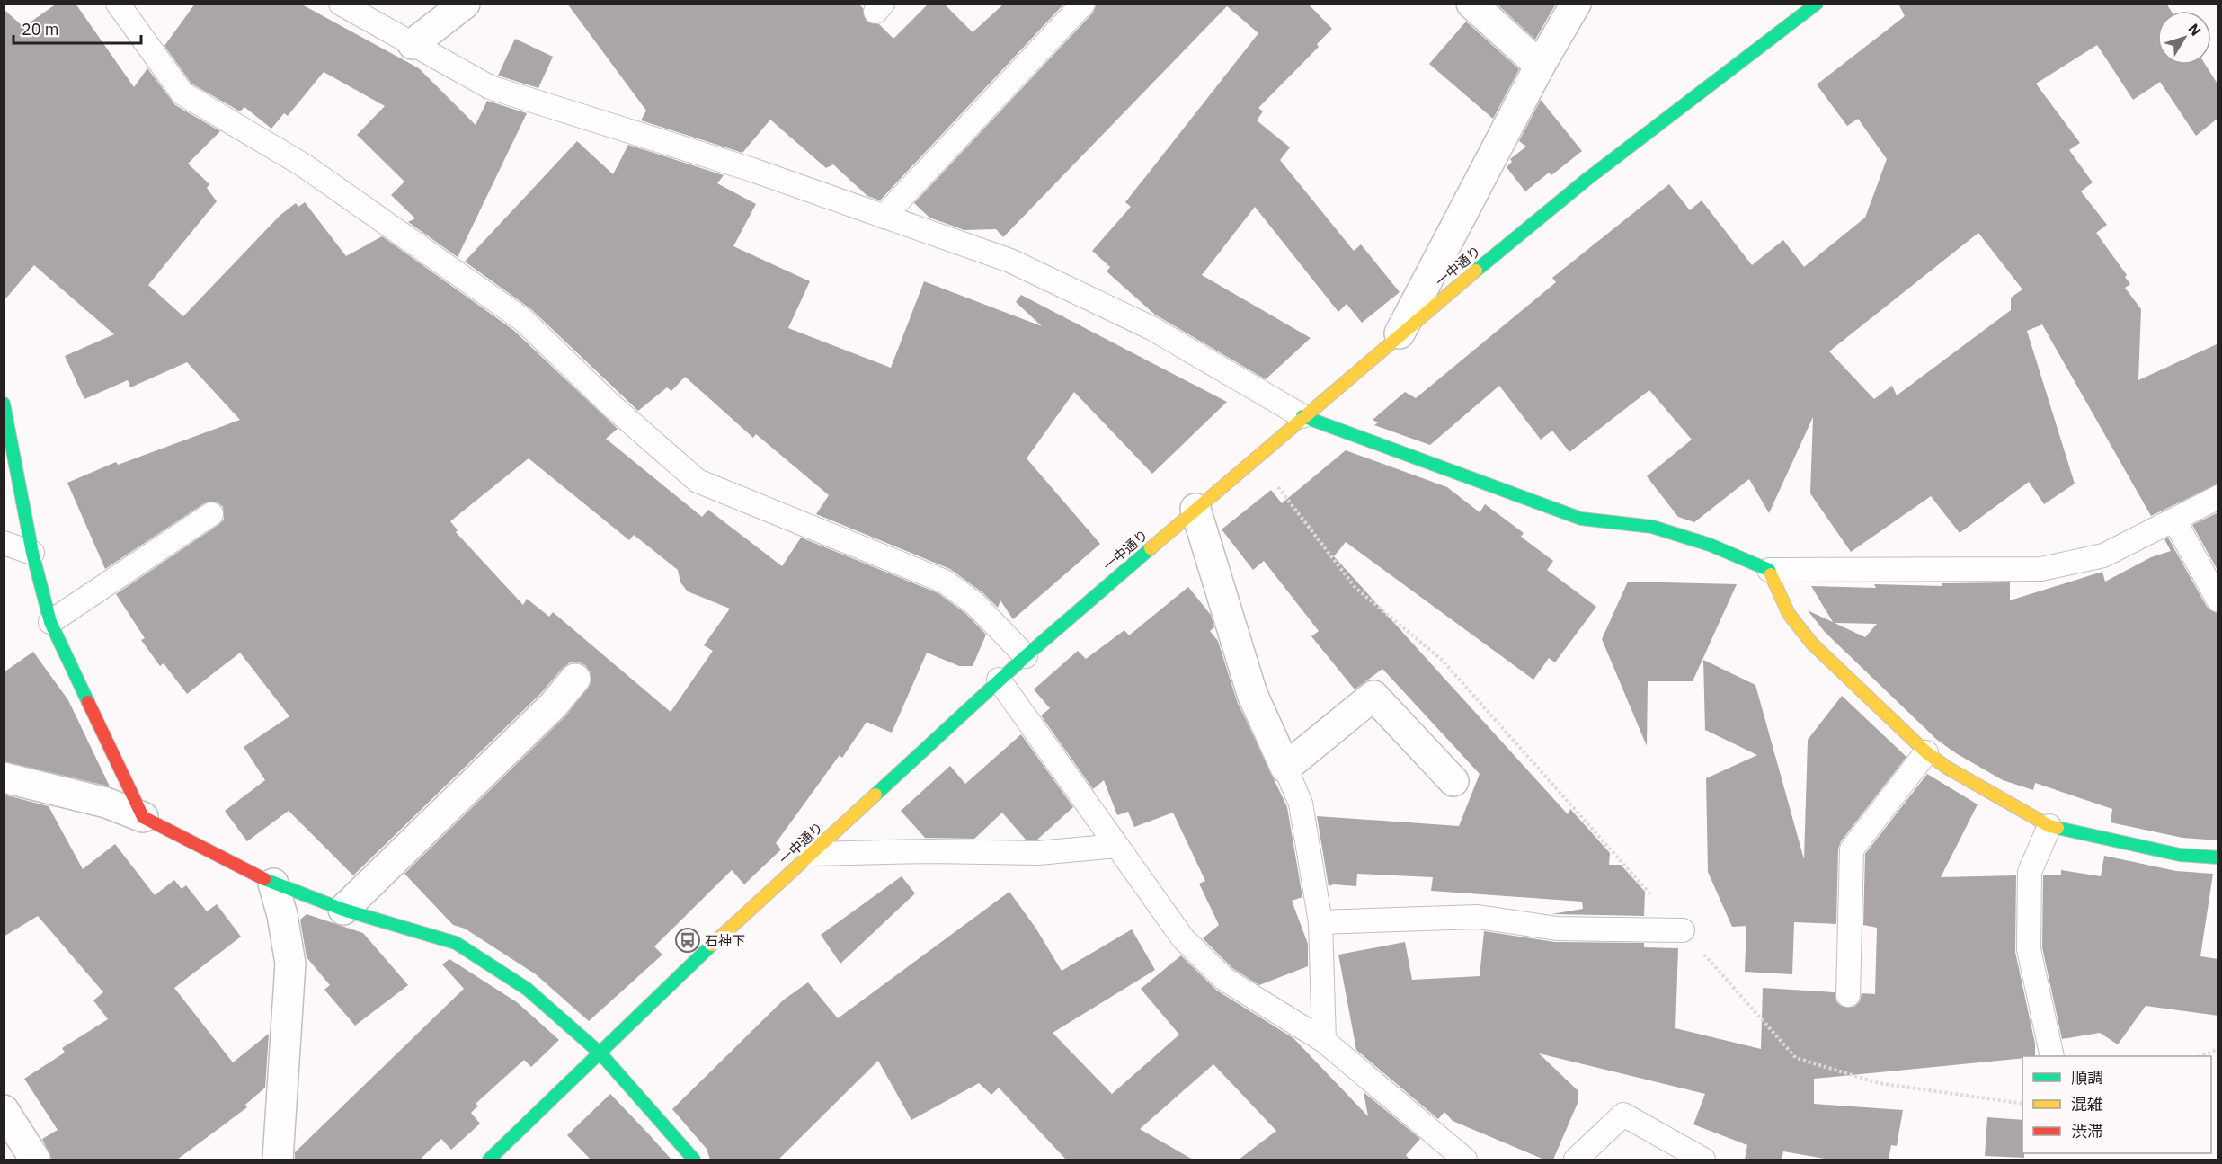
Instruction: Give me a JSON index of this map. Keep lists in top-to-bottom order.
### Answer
{
  "streets": {
    "street": ["一中通り"]
  },
  "places": {
    "bus stop": ["石神下"]
  },
  "legend": ["順調", "混雑", "渋滞"],
  "scale_bar": "20 m",
  "north": "top right"
}
